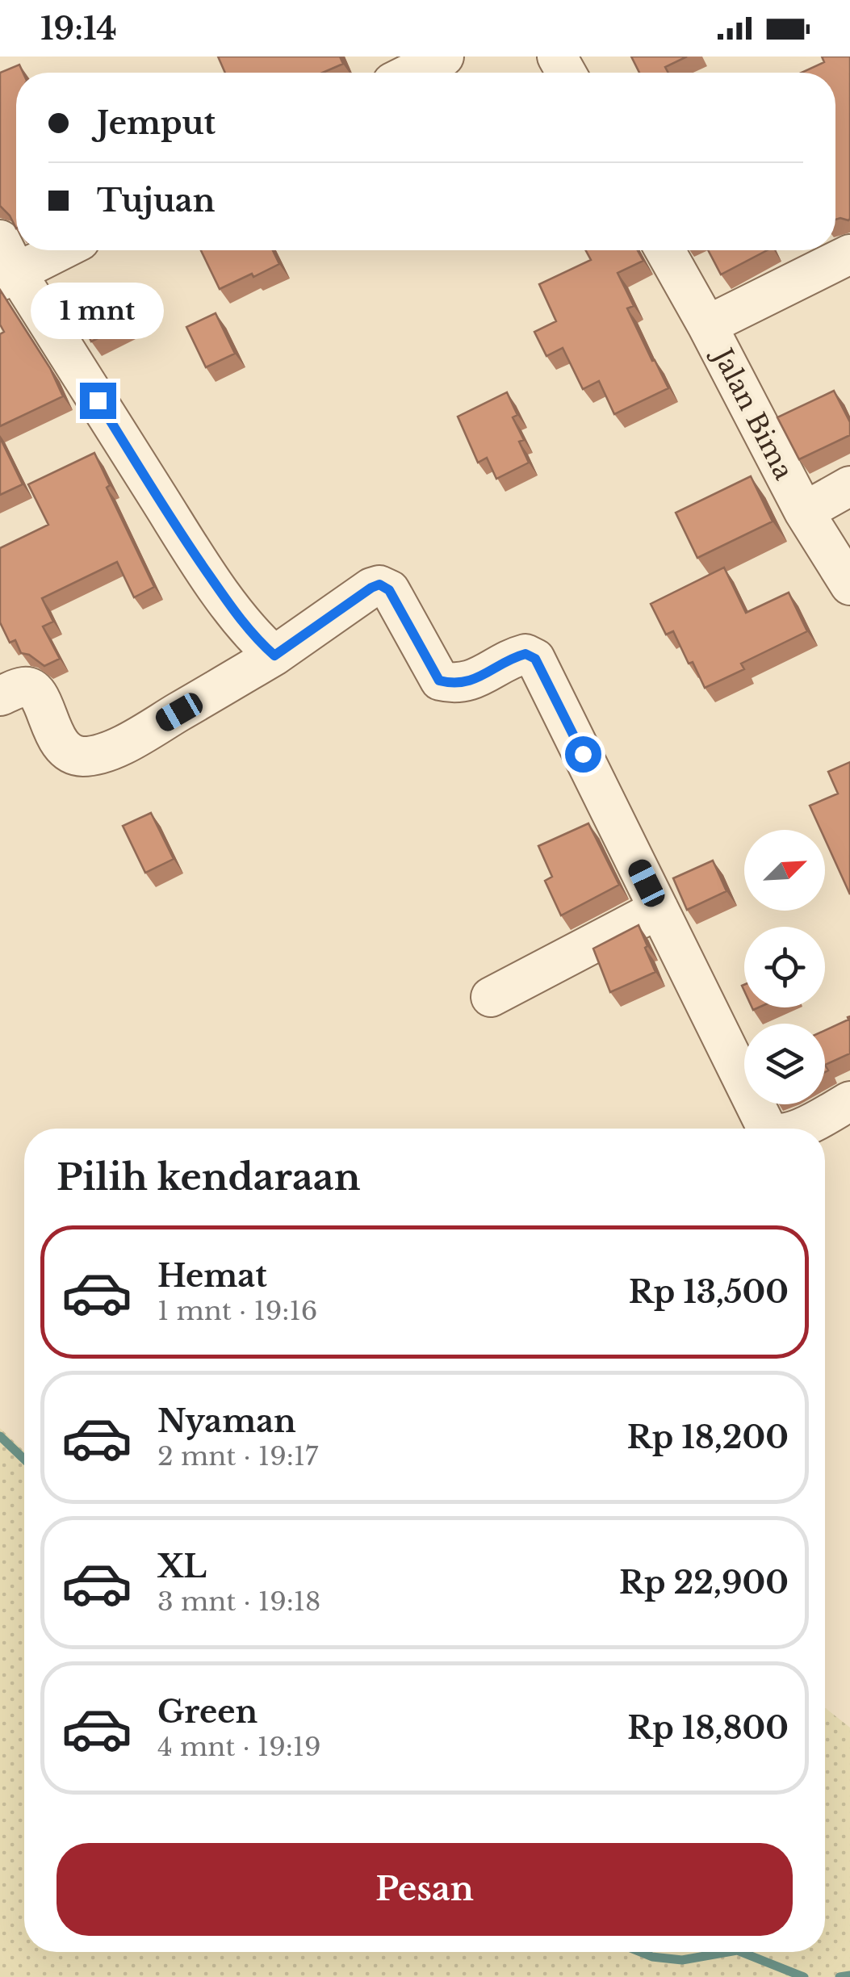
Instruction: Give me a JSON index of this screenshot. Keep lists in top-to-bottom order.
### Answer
{
  "streets": {
    "street": ["Jalan Bima"]
  },
  "north": "top right",
  "page": {
    "status": "19:14",
    "banner": ["Jemput", "Tujuan"],
    "bubble": "1 mnt",
    "heading": "Pilih kendaraan",
    "list": [
      {
        "name": "Hemat",
        "note": "1 mnt · 19:16",
        "value": "Rp 13,500"
      },
      {
        "name": "Nyaman",
        "note": "2 mnt · 19:17",
        "value": "Rp 18,200"
      },
      {
        "name": "XL",
        "note": "3 mnt · 19:18",
        "value": "Rp 22,900"
      },
      {
        "name": "Green",
        "note": "4 mnt · 19:19",
        "value": "Rp 18,800"
      }
    ],
    "buttons": "Pesan"
  }
}
